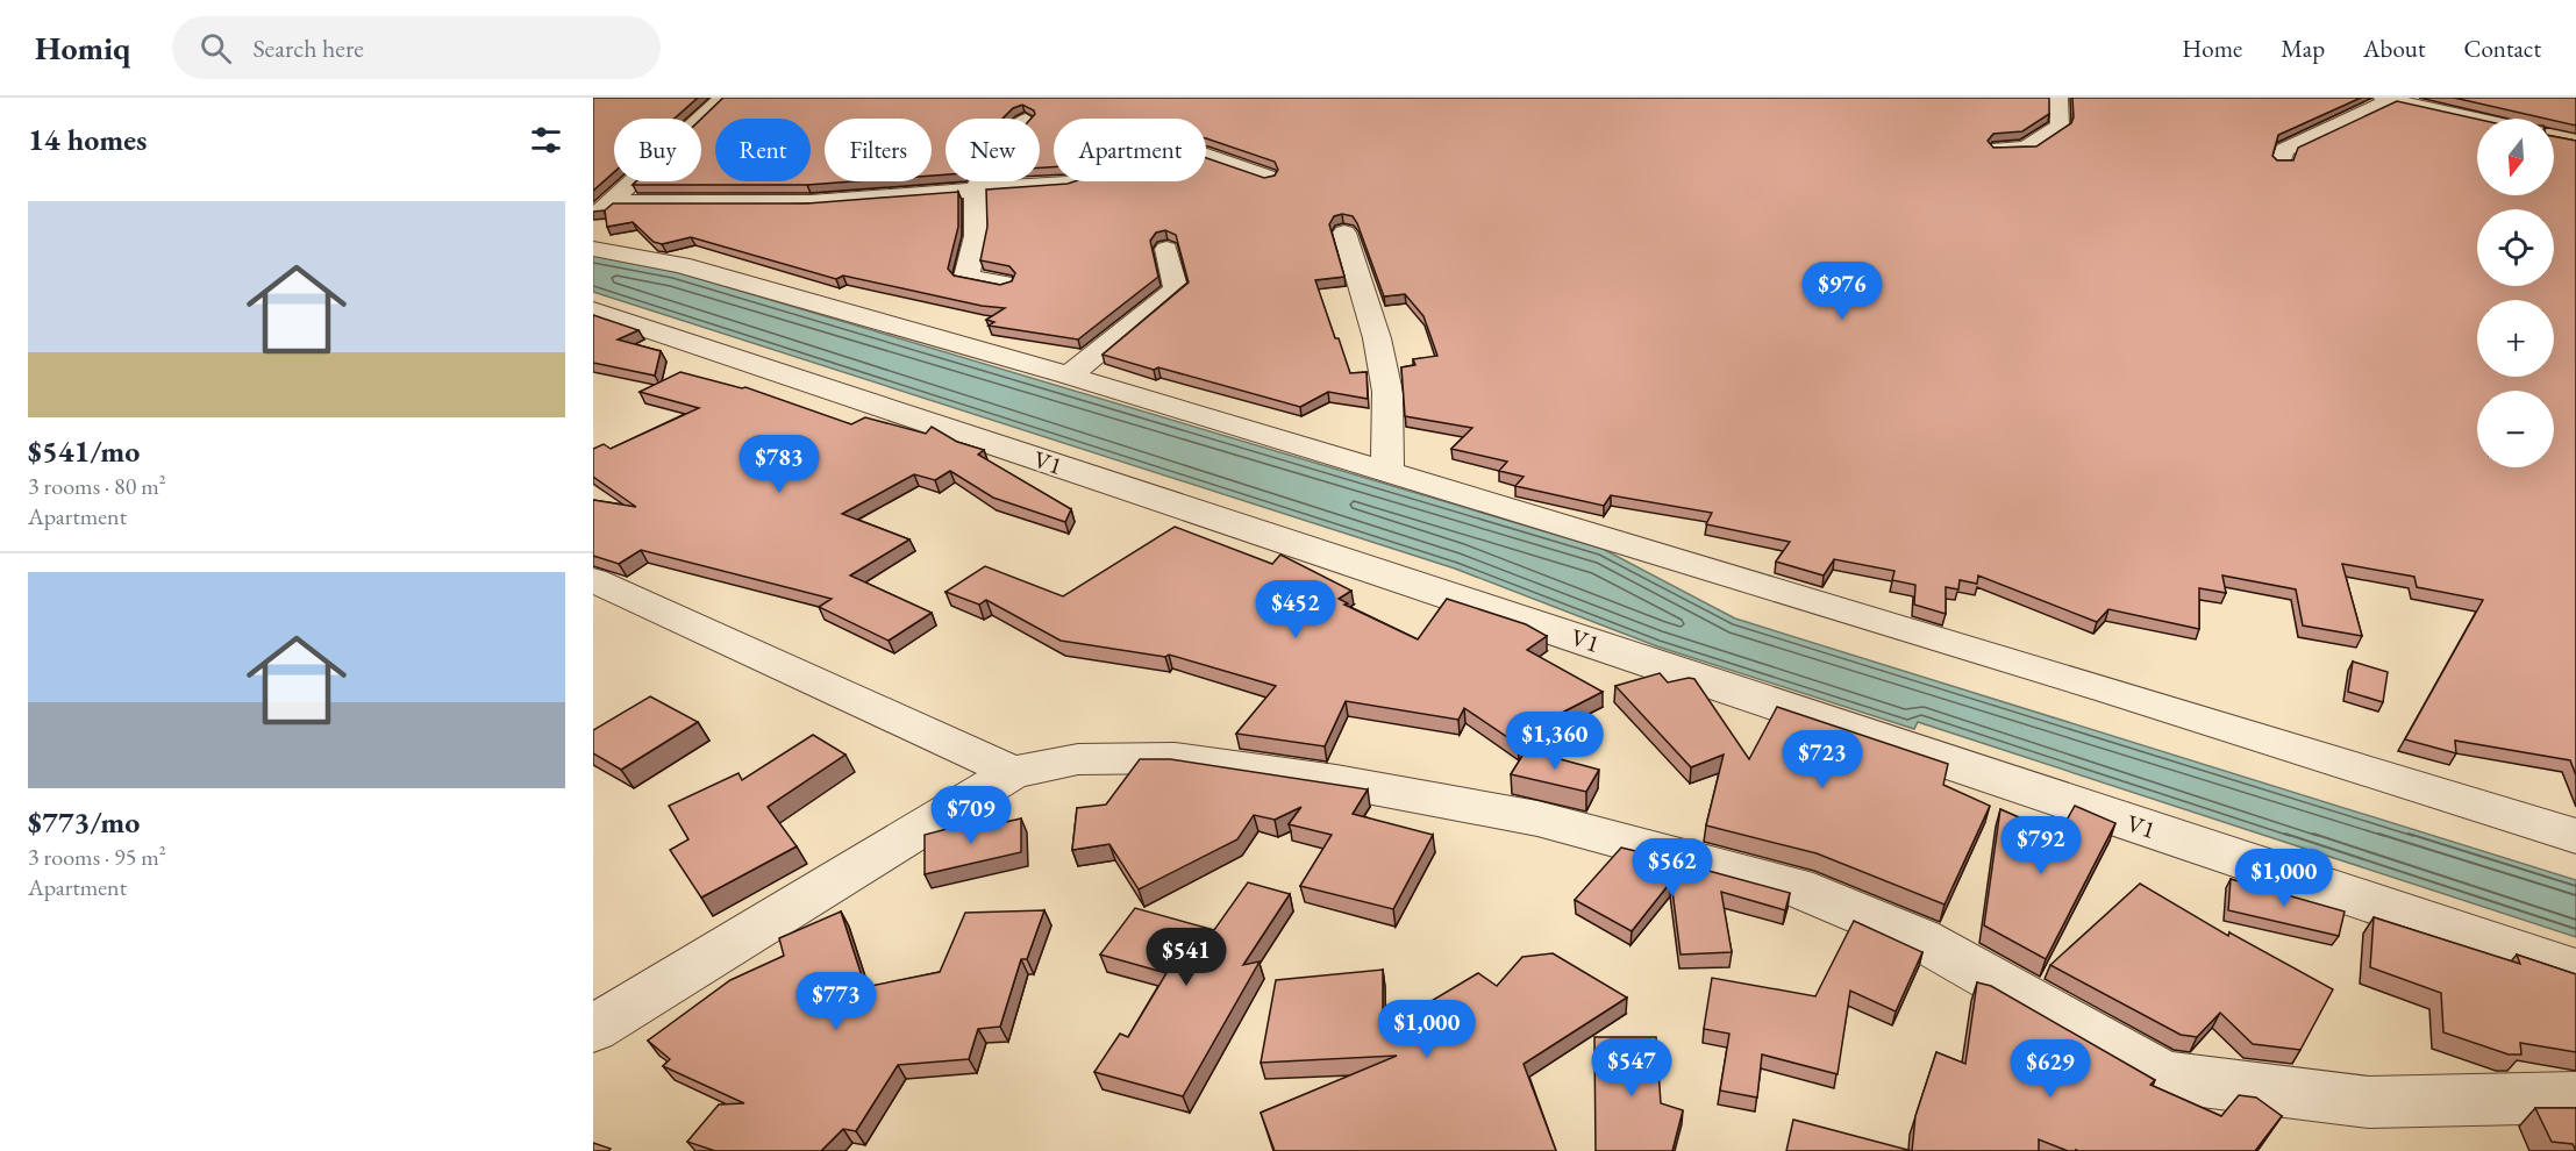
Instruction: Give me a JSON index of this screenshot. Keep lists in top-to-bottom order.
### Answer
{
  "streets": {
    "street": ["V1"]
  },
  "north": "bottom",
  "page": {
    "header": "Homiq",
    "search": "Search here",
    "nav": [
      "Home",
      "Map",
      "About",
      "Contact"
    ],
    "heading": "14 homes",
    "map_buttons": ["+", "−"],
    "chip": [
      "Buy",
      "Rent",
      "Filters",
      "New",
      "Apartment"
    ],
    "list": [
      {
        "name": "$541/mo",
        "note": "3 rooms · 80 m² · Apartment"
      },
      {
        "name": "$773/mo",
        "note": "3 rooms · 95 m² · Apartment"
      }
    ],
    "price": [
      "$976",
      "$783",
      "$452",
      "$1,360",
      "$723",
      "$709",
      "$792",
      "$562",
      "$1,000",
      "$541",
      "$773",
      "$1,000",
      "$547",
      "$629"
    ]
  }
}
